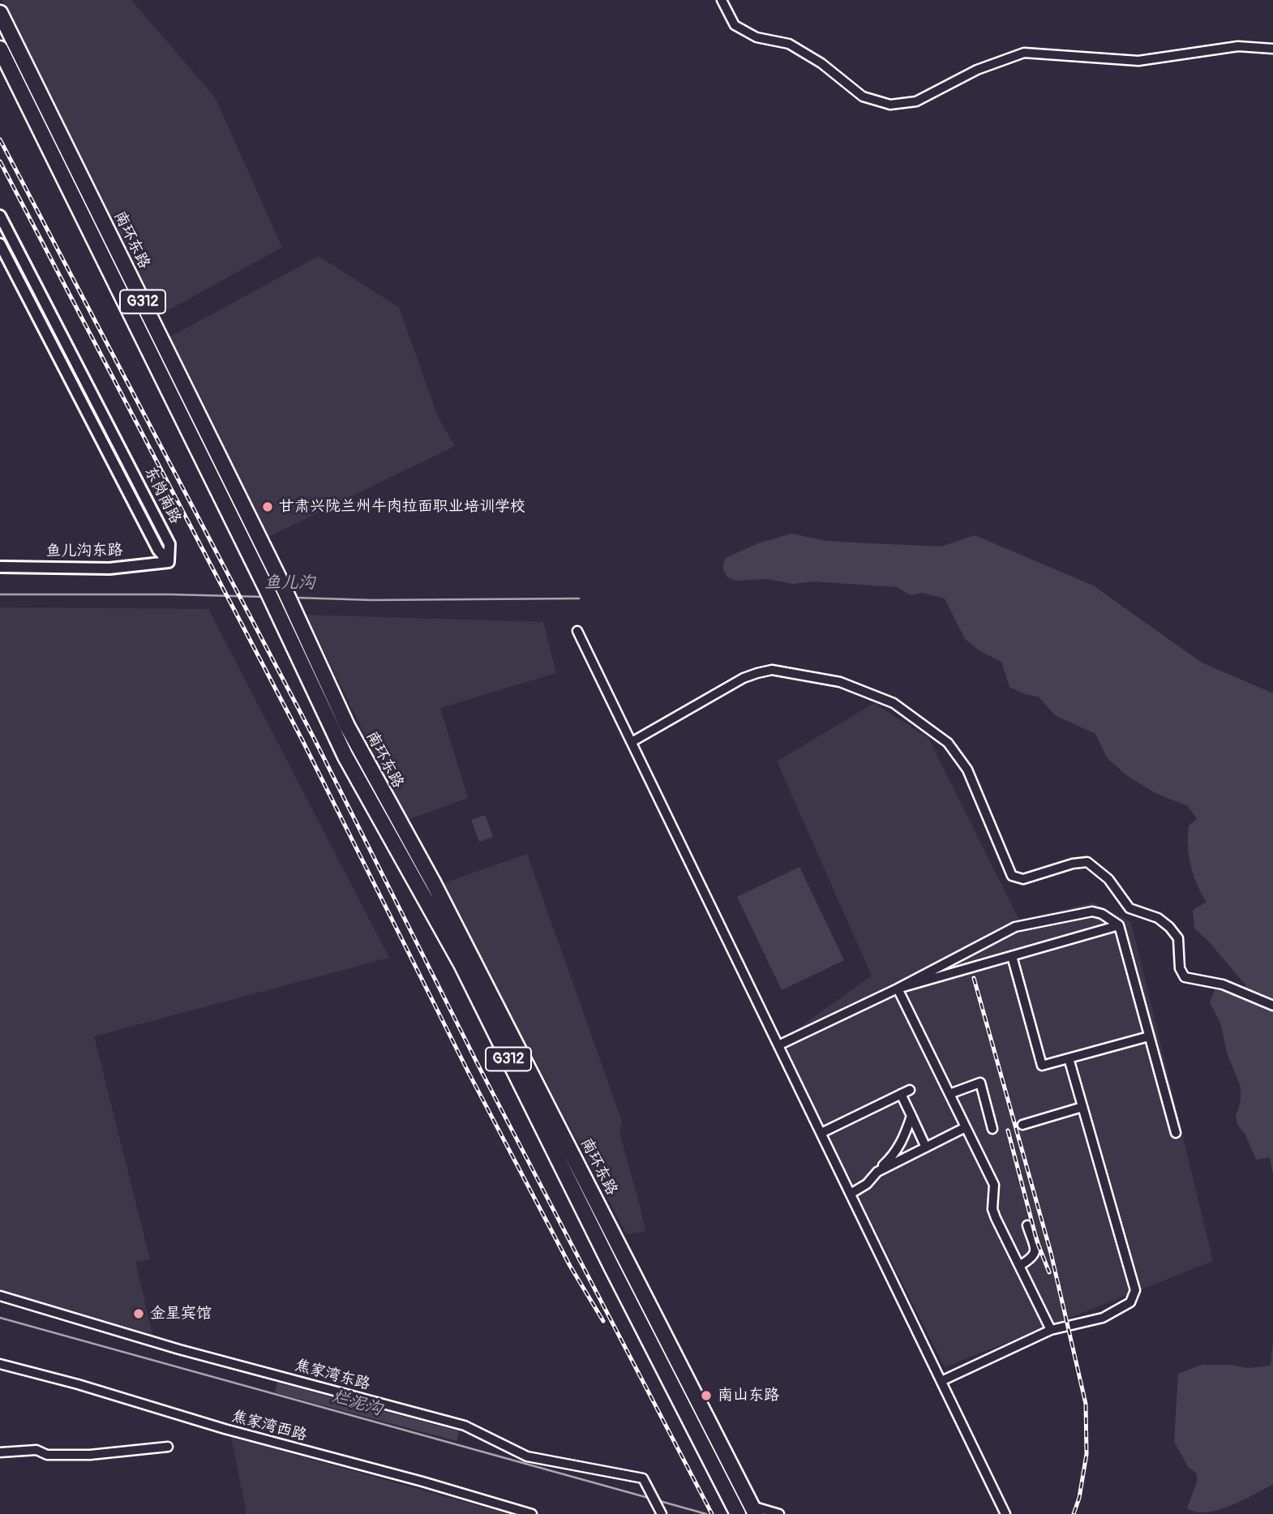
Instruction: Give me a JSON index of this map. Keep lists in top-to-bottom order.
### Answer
{
  "streets": {
    "highway": ["南环东路", "G312"],
    "street": [
      "东岗南路",
      "鱼儿沟东路",
      "焦家湾东路",
      "焦家湾西路"
    ]
  },
  "crossings": [
    ["东岗南路", "鱼儿沟东路"]
  ],
  "water": ["鱼儿沟", "烂泥沟"],
  "places": ["甘肃兴陇兰州牛肉拉面职业培训学校", "金星宾馆", "南山东路"]
}
